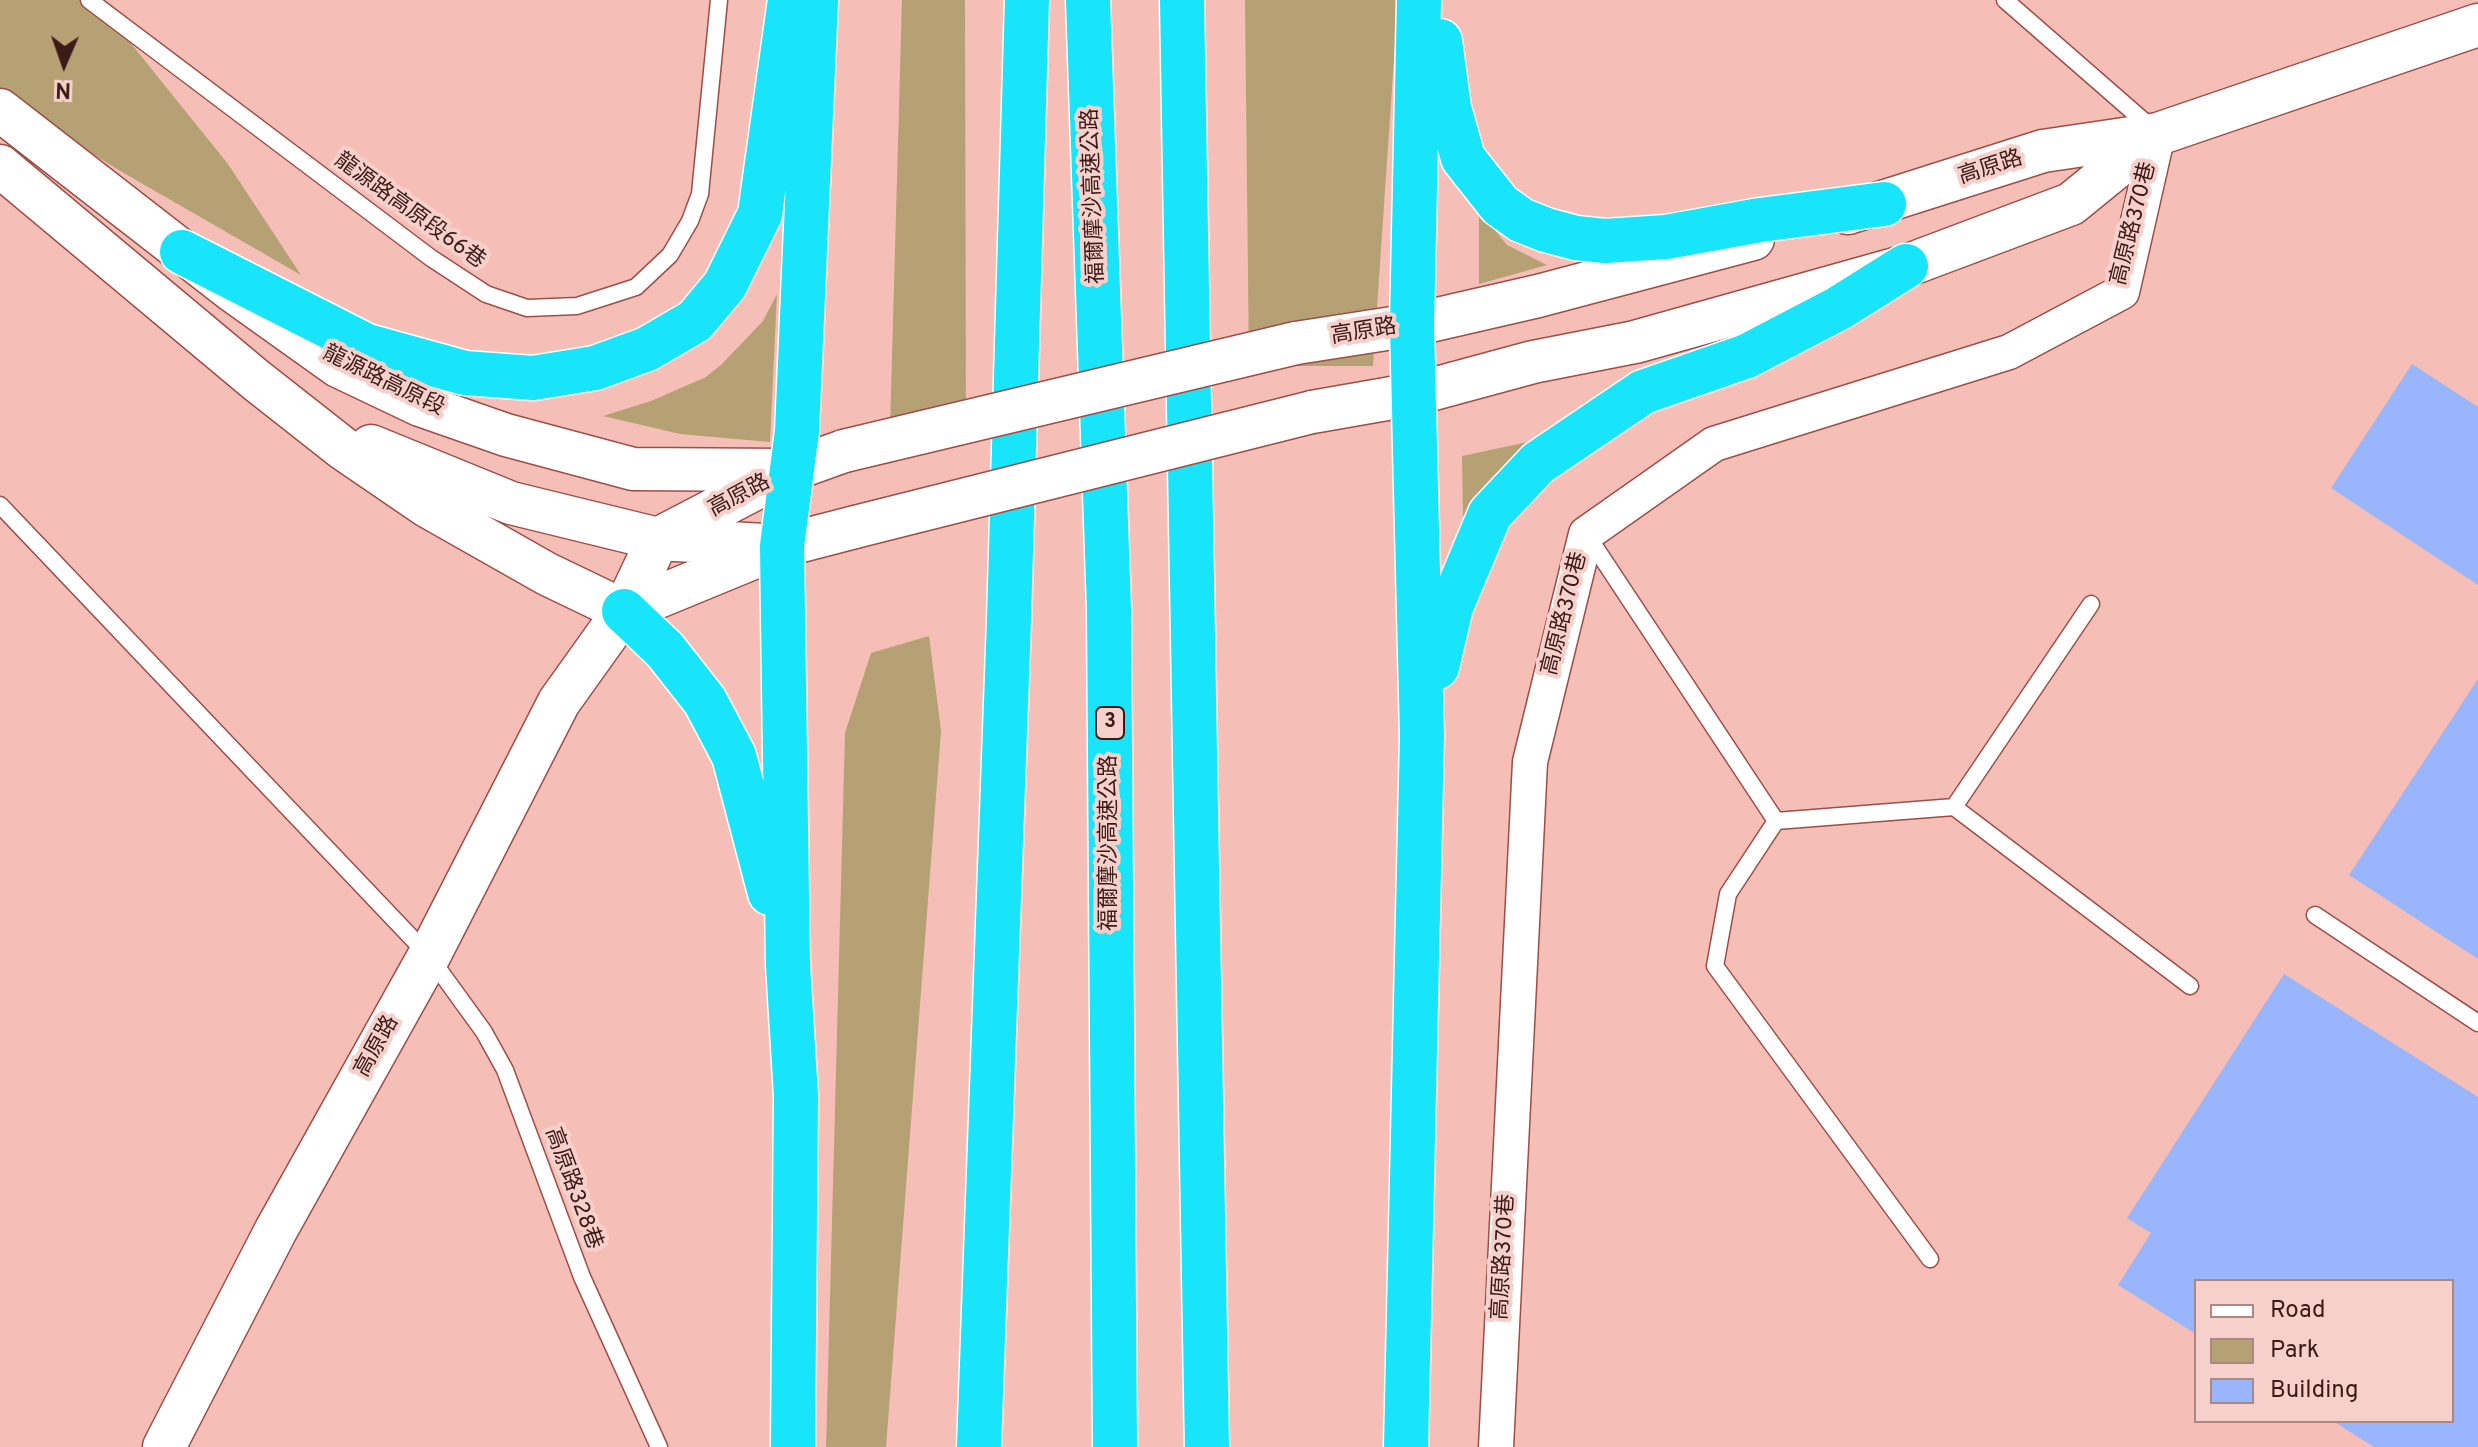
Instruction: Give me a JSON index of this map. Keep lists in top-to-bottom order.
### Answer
{
  "streets": {
    "highway": ["福爾摩沙高速公路", "3"],
    "street": ["高原路", "高原路370巷", "龍源路高原段"],
    "lane": ["龍源路高原段66巷", "高原路328巷"]
  },
  "crossings": [
    ["高原路", "高原路370巷"],
    ["高原路", "龍源路高原段"],
    ["高原路", "高原路328巷"]
  ],
  "legend": ["Road", "Park", "Building"],
  "north": "bottom"
}
